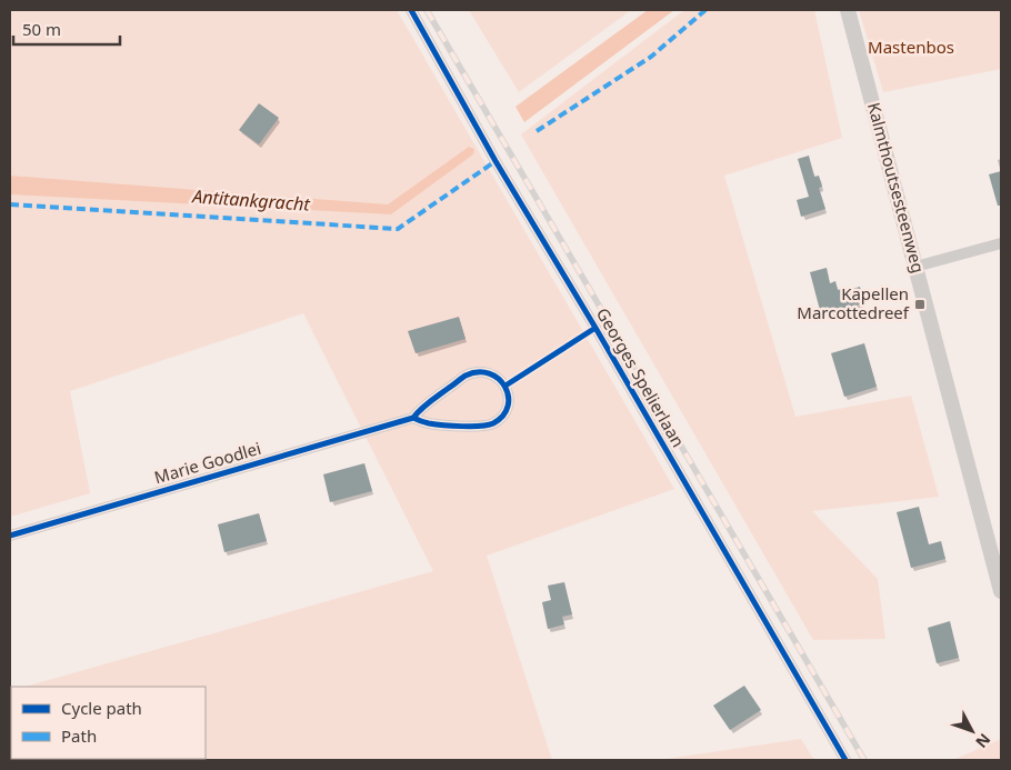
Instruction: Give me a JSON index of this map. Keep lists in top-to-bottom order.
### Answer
{
  "streets": {
    "main road": ["Kalmthoutsesteenweg"],
    "street": ["Georges Spelierlaan", "Marie Goodlei"]
  },
  "water": ["Antitankgracht"],
  "parks": ["Mastenbos"],
  "places": {
    "transit": ["Kapellen Marcottedreef"]
  },
  "legend": ["Cycle path", "Path"],
  "scale_bar": "50 m",
  "north": "bottom right"
}
